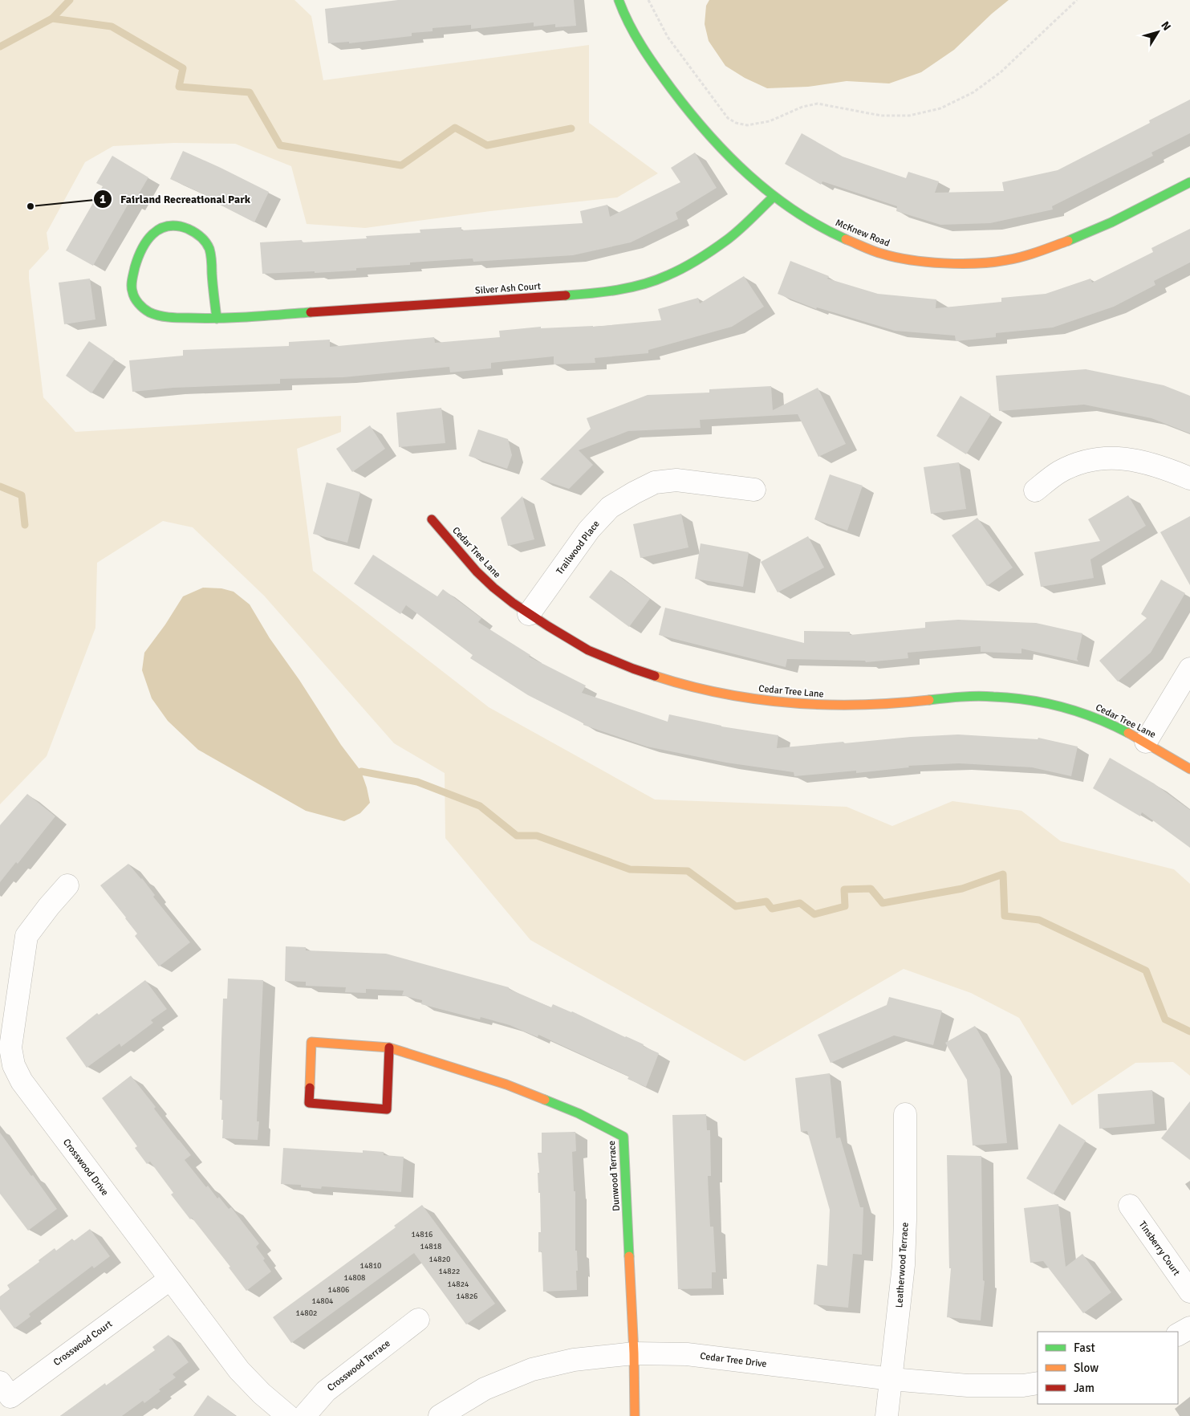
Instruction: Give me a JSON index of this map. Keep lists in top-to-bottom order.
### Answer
{
  "streets": {
    "street": [
      "McKnew Road",
      "Silver Ash Court",
      "Trailwood Place",
      "Cedar Tree Lane",
      "Crosswood Drive",
      "Dunwood Terrace",
      "Tinsberry Court",
      "Leatherwood Terrace",
      "Crosswood Court",
      "Cedar Tree Drive",
      "Crosswood Terrace"
    ]
  },
  "crossings": [
    ["McKnew Road", "Silver Ash Court"],
    ["Trailwood Place", "Cedar Tree Lane"],
    ["Crosswood Drive", "Crosswood Court"],
    ["Dunwood Terrace", "Cedar Tree Drive"],
    ["Leatherwood Terrace", "Cedar Tree Drive"]
  ],
  "places": ["Fairland Recreational Park"],
  "house_numbers": [
    "14816",
    "14818",
    "14820",
    "14810",
    "14822",
    "14808",
    "14824",
    "14806",
    "14826",
    "14804",
    "14802"
  ],
  "legend": ["Fast", "Slow", "Jam"],
  "north": "top right"
}
